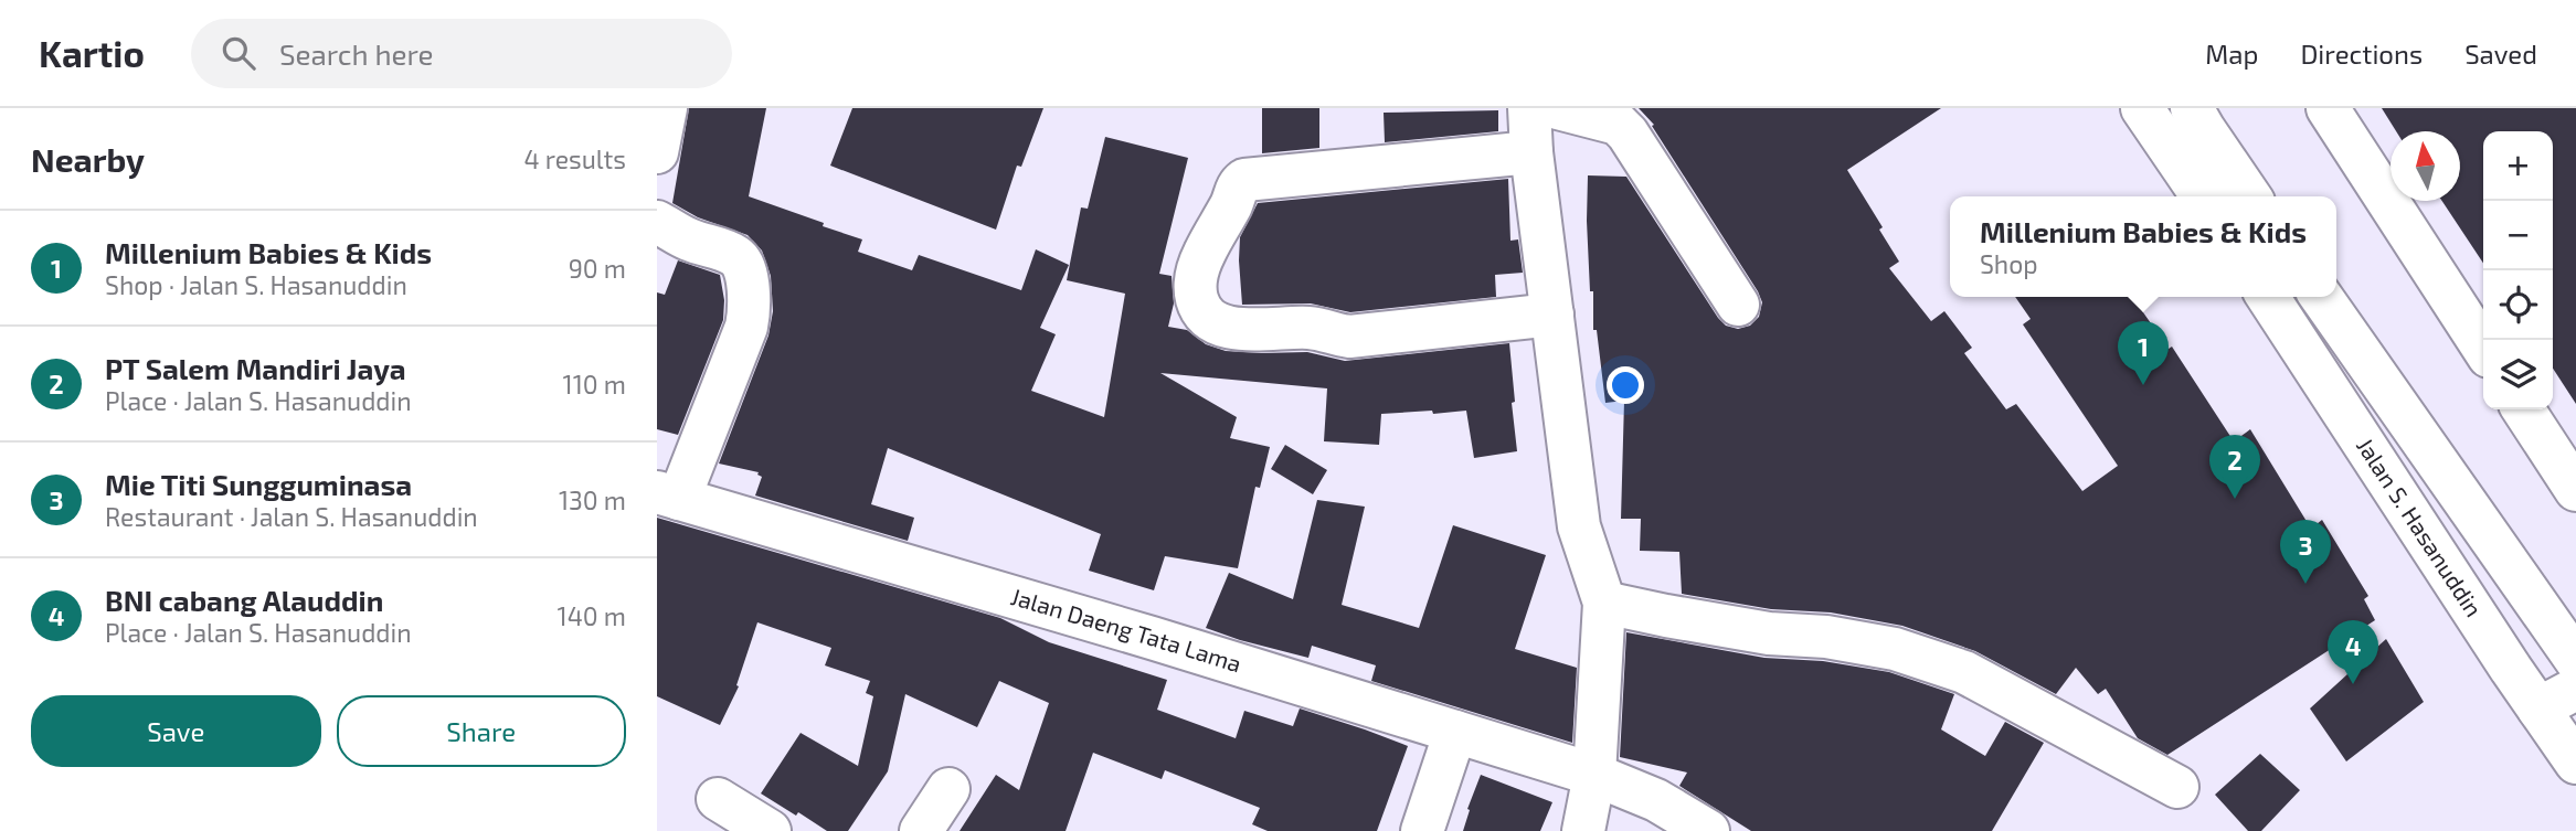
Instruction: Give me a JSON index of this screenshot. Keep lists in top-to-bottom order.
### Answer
{
  "streets": {
    "main road": ["Jalan S. Hasanuddin", "Jalan Daeng Tata Lama"]
  },
  "north": "top",
  "page": {
    "header": "Kartio",
    "search": "Search here",
    "nav": ["Map", "Directions", "Saved"],
    "heading": ["Nearby", "4 results"],
    "map_buttons": ["+", "−"],
    "popup": ["Millenium Babies & Kids", "Shop"],
    "list": [
      {
        "mark": "1",
        "name": "Millenium Babies & Kids",
        "note": "Shop · Jalan S. Hasanuddin",
        "value": "90 m"
      },
      {
        "mark": "2",
        "name": "PT Salem Mandiri Jaya",
        "note": "Place · Jalan S. Hasanuddin",
        "value": "110 m"
      },
      {
        "mark": "3",
        "name": "Mie Titi Sungguminasa",
        "note": "Restaurant · Jalan S. Hasanuddin",
        "value": "130 m"
      },
      {
        "mark": "4",
        "name": "BNI cabang Alauddin",
        "note": "Place · Jalan S. Hasanuddin",
        "value": "140 m"
      }
    ],
    "pins": [
      "1",
      "2",
      "3",
      "4"
    ],
    "buttons": ["Save", "Share"]
  }
}
